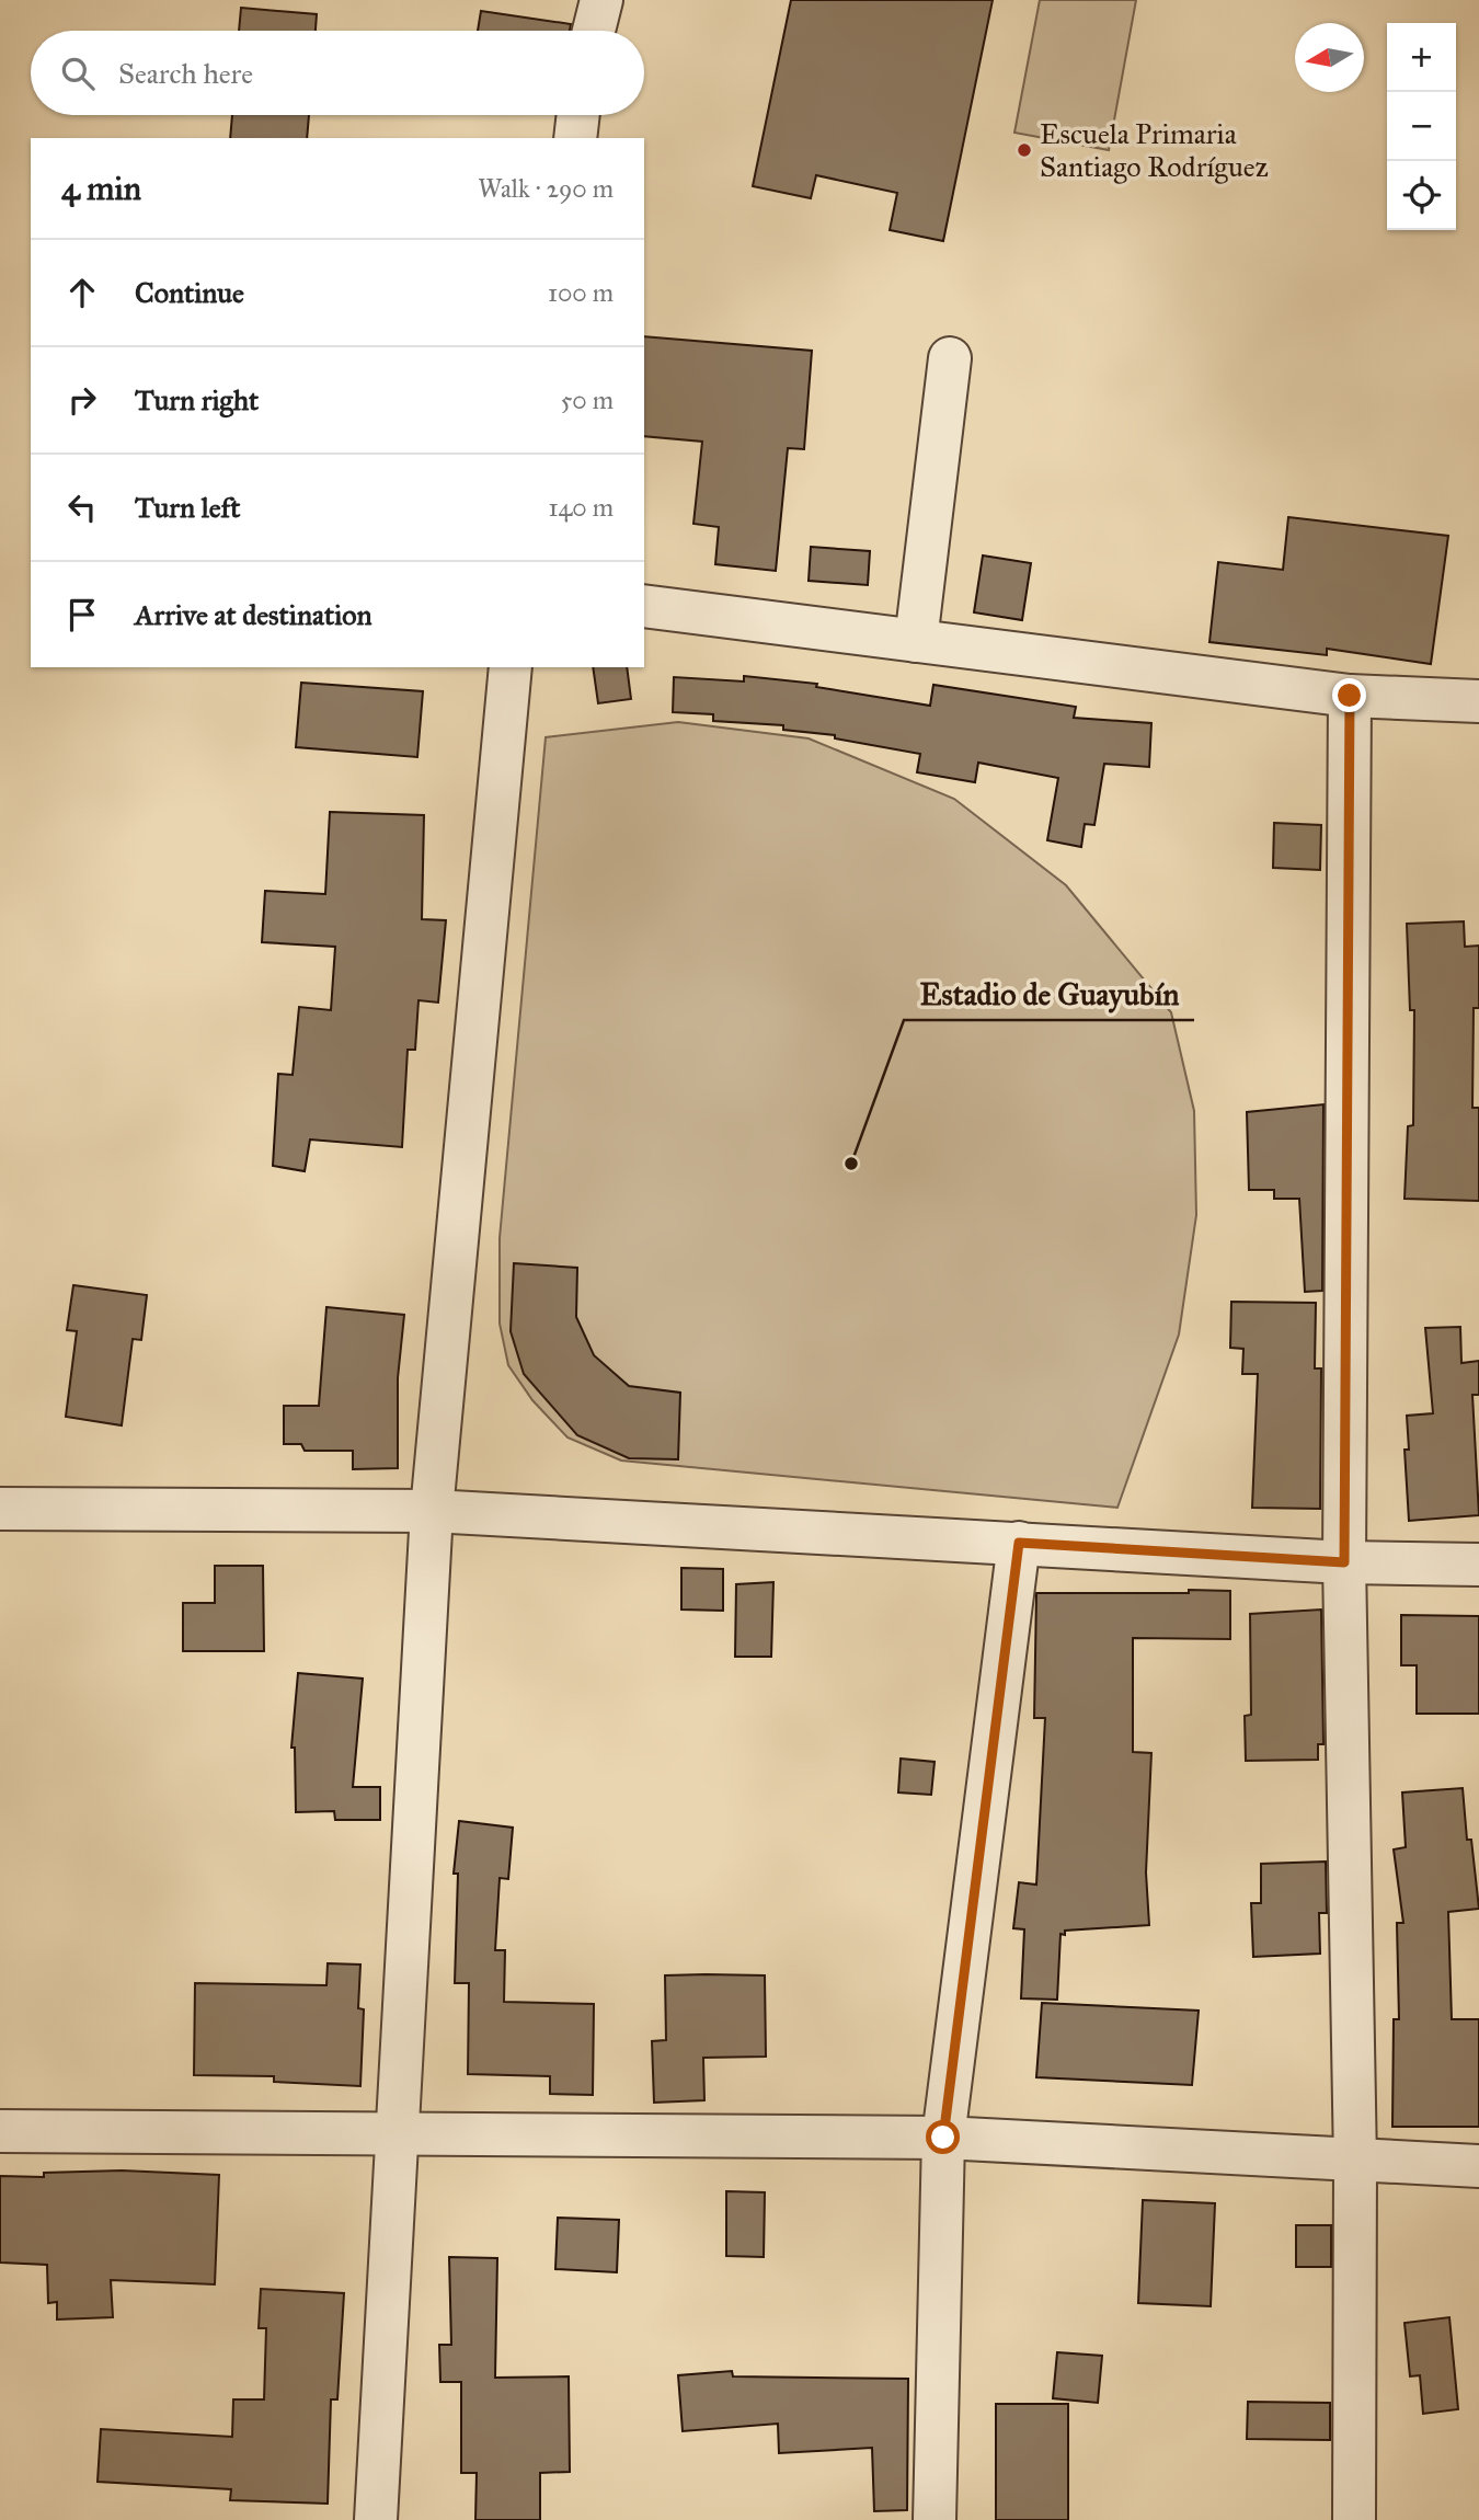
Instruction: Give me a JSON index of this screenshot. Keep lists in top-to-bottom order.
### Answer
{
  "places": ["Escuela Primaria Santiago Rodríguez", "Estadio de Guayubín"],
  "north": "left",
  "page": {
    "map_buttons": ["+", "−"],
    "search": "Search here",
    "heading": ["4 min", "Walk · 290 m"],
    "list": [
      ["Continue", "100 m"],
      ["Turn right", "50 m"],
      ["Turn left", "140 m"],
      "Arrive at destination"
    ]
  }
}
